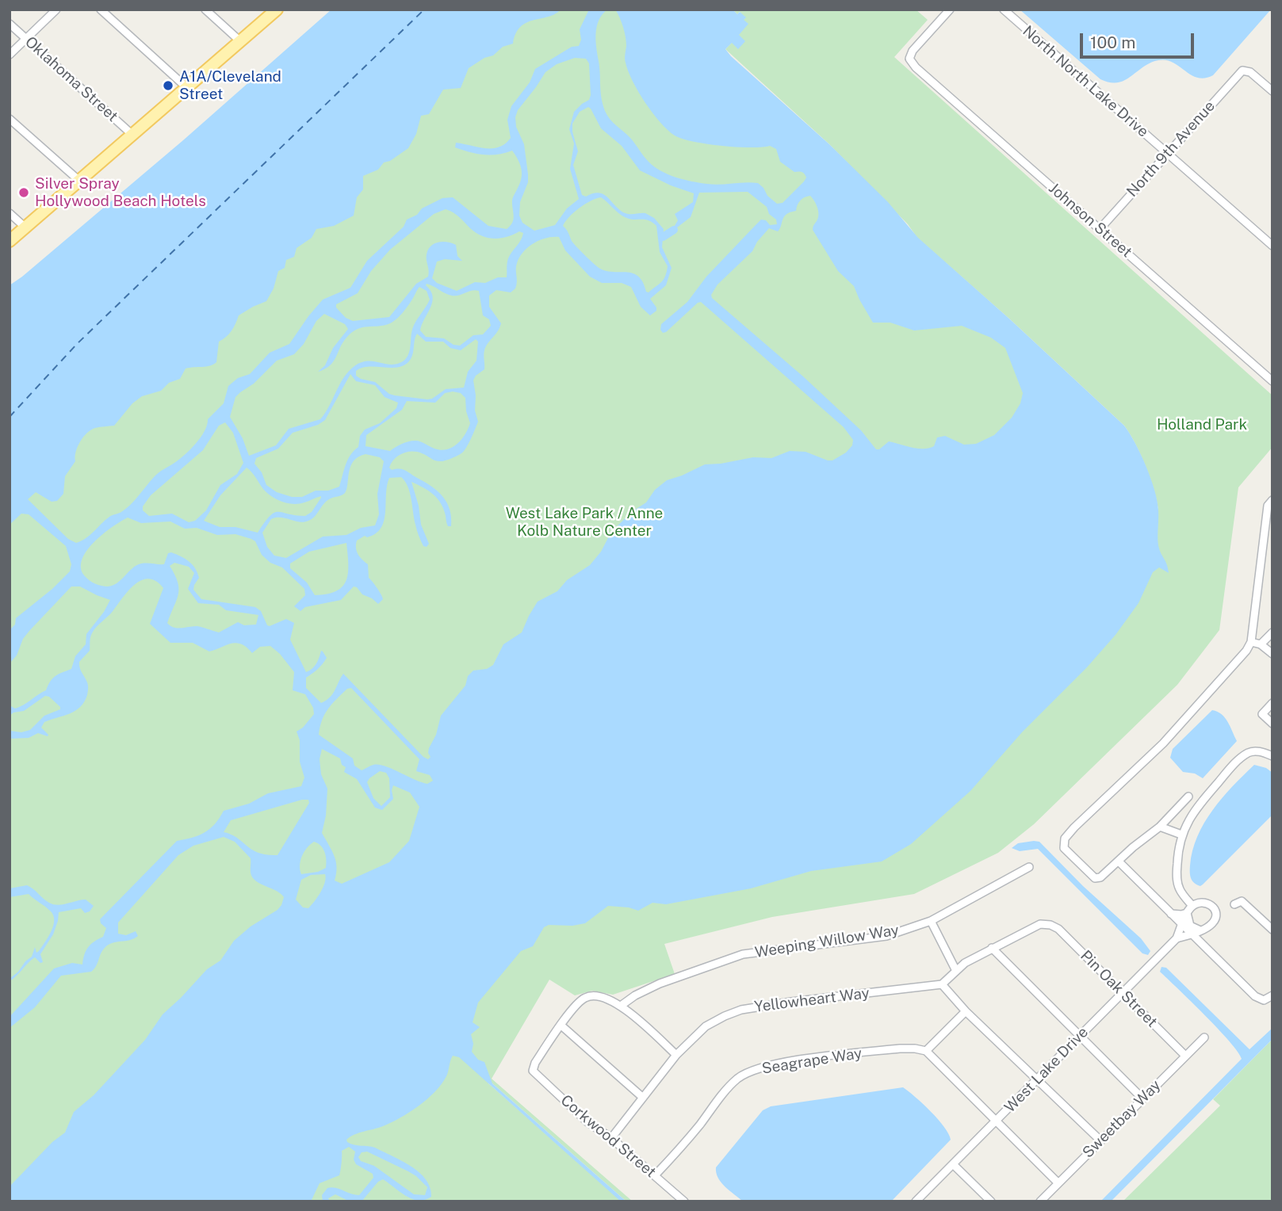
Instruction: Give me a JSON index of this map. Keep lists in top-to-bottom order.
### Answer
{
  "streets": {
    "street": [
      "Oklahoma Street",
      "North North Lake Drive",
      "North 9th Avenue",
      "Johnson Street",
      "Weeping Willow Way",
      "Pin Oak Street",
      "Yellowheart Way",
      "Seagrape Way",
      "West Lake Drive",
      "Sweetbay Way",
      "Corkwood Street"
    ]
  },
  "crossings": [
    ["North North Lake Drive", "North 9th Avenue"],
    ["North 9th Avenue", "Johnson Street"],
    ["Pin Oak Street", "West Lake Drive"],
    ["Pin Oak Street", "Sweetbay Way"],
    ["Yellowheart Way", "Corkwood Street"],
    ["Seagrape Way", "Corkwood Street"]
  ],
  "parks": ["Holland Park", "West Lake Park / Anne Kolb Nature Center"],
  "places": ["A1A/Cleveland Street", "Silver Spray Hollywood Beach Hotels"],
  "scale_bar": "100 m"
}
